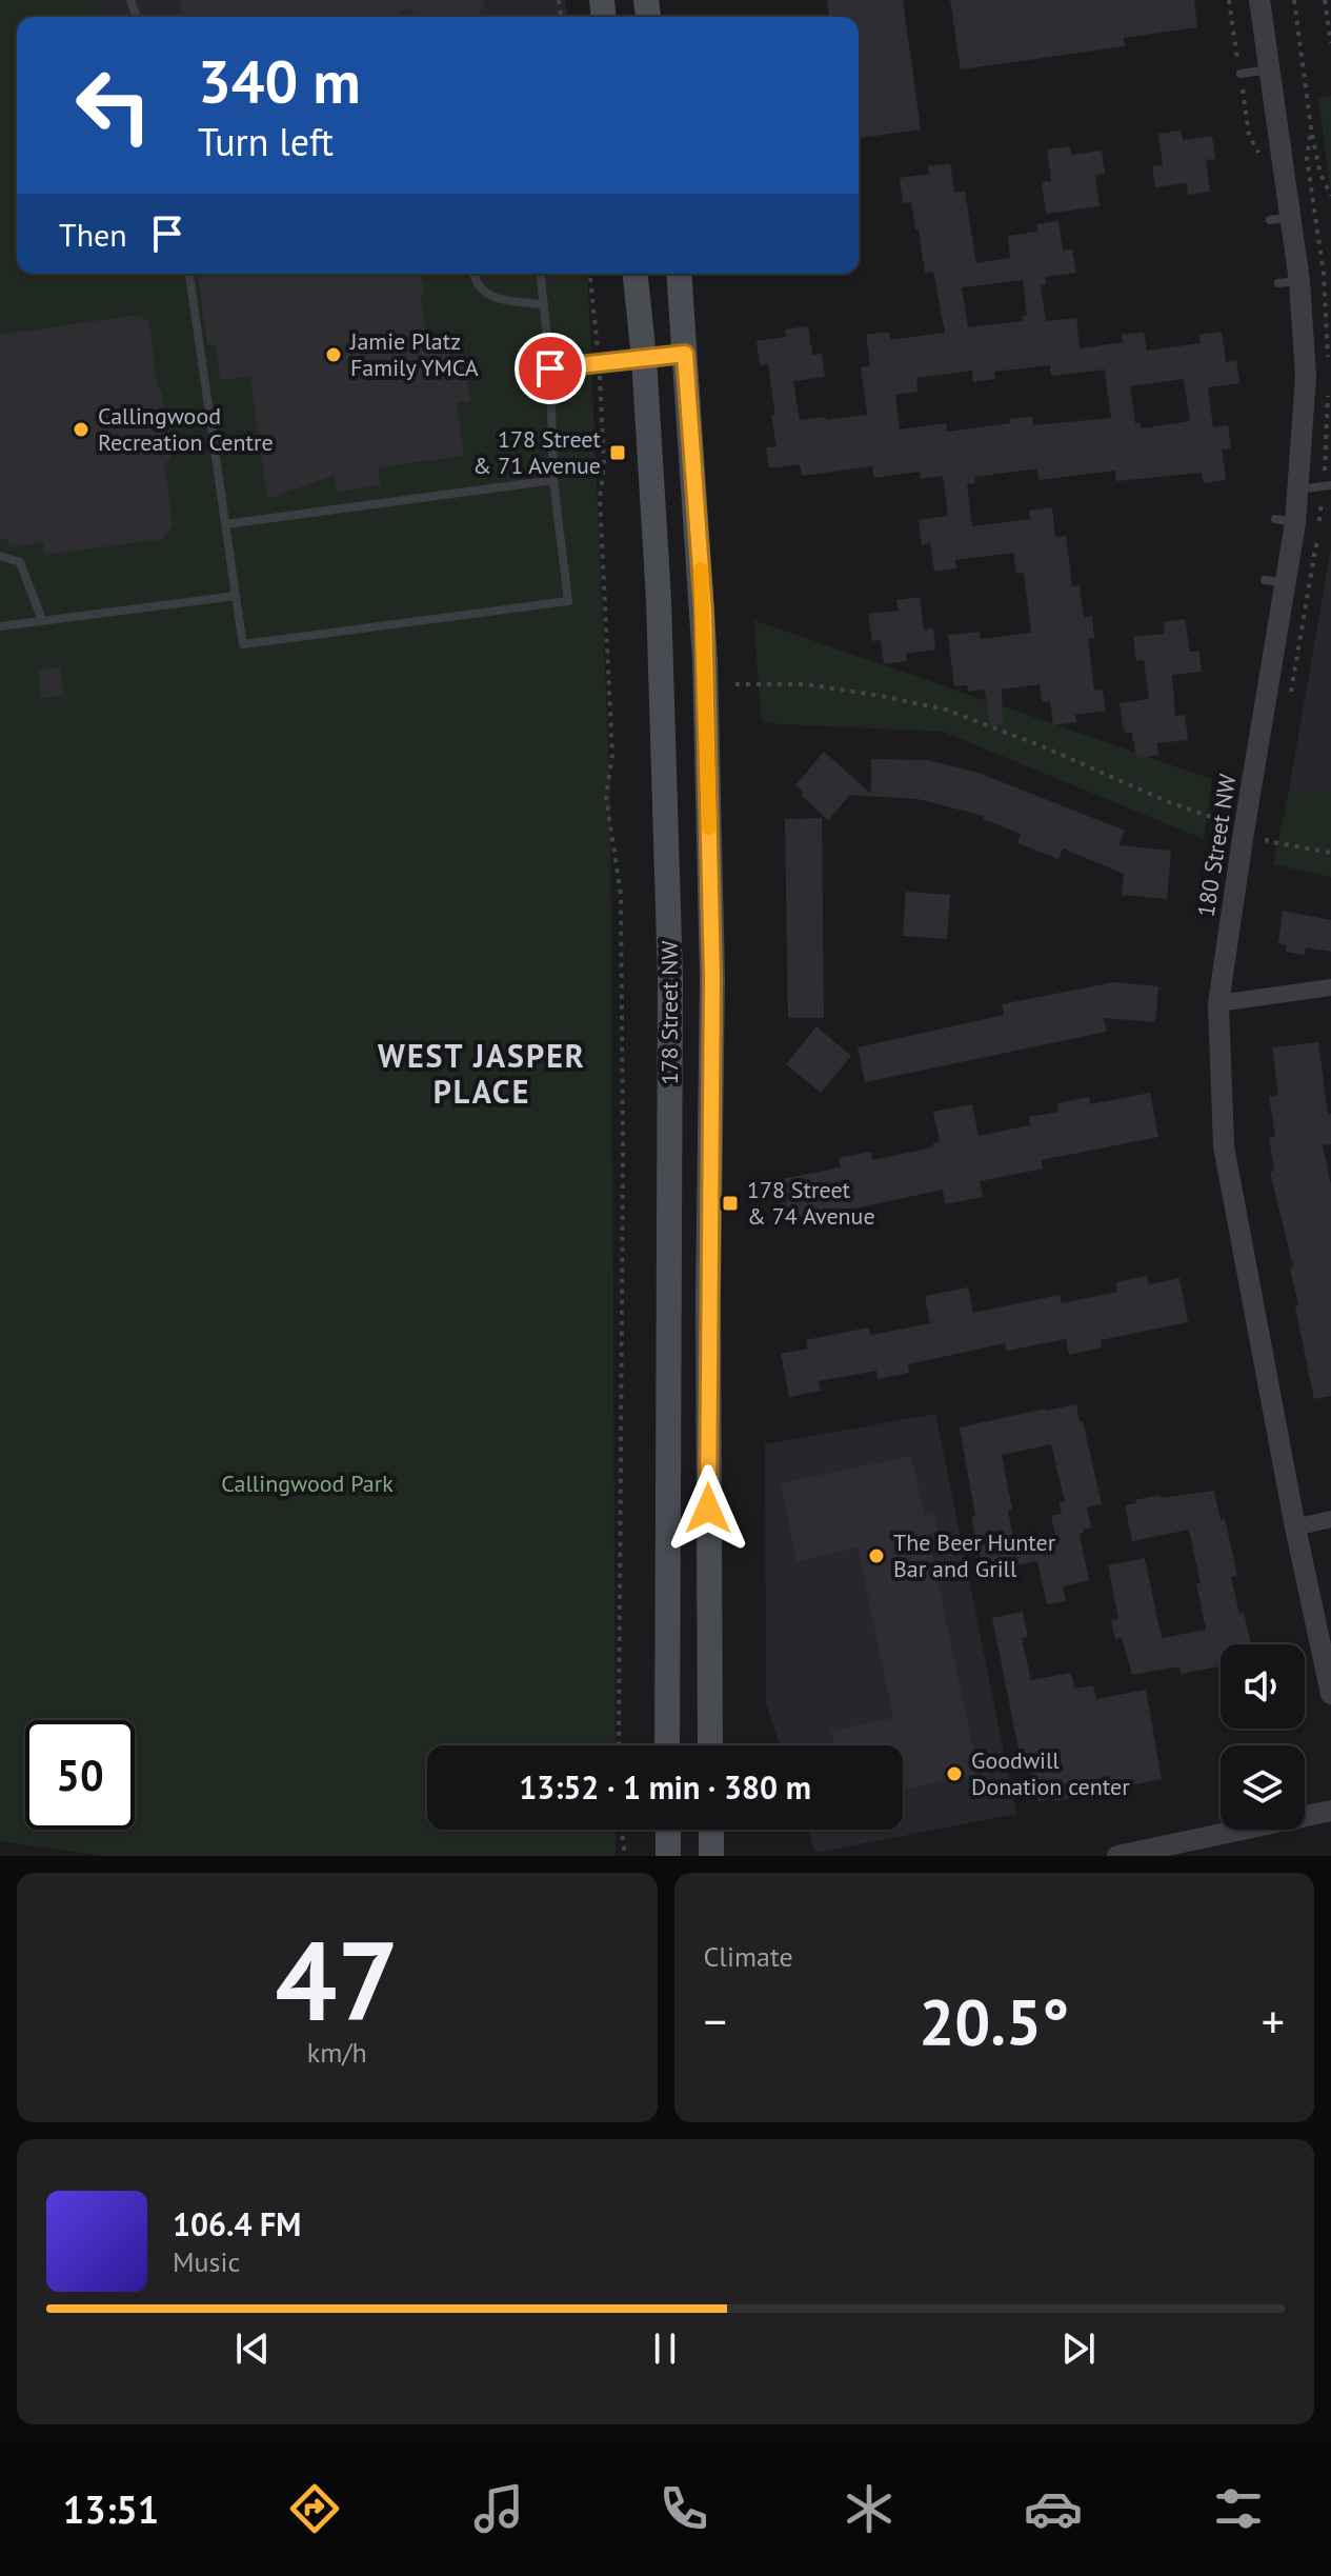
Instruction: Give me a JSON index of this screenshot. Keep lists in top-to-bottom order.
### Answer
{
  "streets": {
    "main road": ["178 Street NW"],
    "street": ["180 Street NW"]
  },
  "districts": ["WEST JASPER PLACE"],
  "parks": ["Callingwood Park"],
  "places": {
    "other": [
      "Jamie Platz Family YMCA",
      "Callingwood Recreation Centre",
      "The Beer Hunter Bar and Grill",
      "Goodwill Donation center"
    ],
    "transit": ["178 Street & 71 Avenue", "178 Street & 74 Avenue"]
  },
  "page": {
    "turn": ["340 m", "Turn left"],
    "then": "Then",
    "limit": "50",
    "trip": "13:52 · 1 min · 380 m",
    "tile": [
      ["47", "km/h"],
      "Climate"
    ],
    "heat": ["−", "20.5°", "+"],
    "song": ["106.4 FM", "Music"],
    "tabs": "13:51"
  }
}
